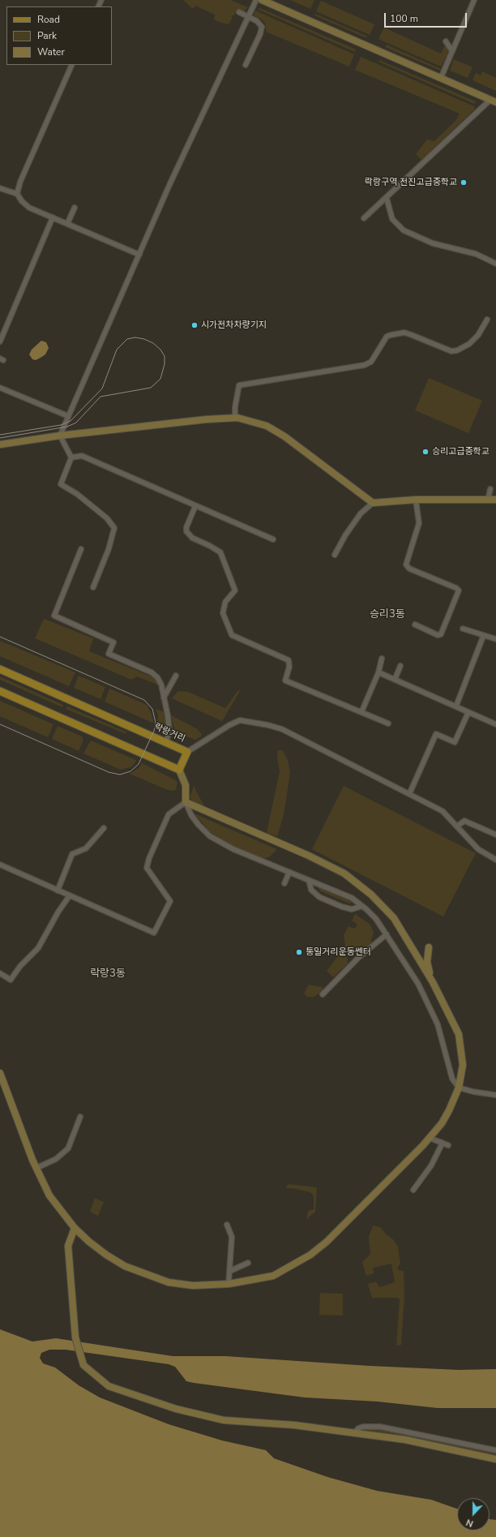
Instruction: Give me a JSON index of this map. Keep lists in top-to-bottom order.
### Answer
{
  "streets": {
    "main road": ["락랑거리"]
  },
  "districts": ["승리3동", "락랑3동"],
  "places": [
    "락랑구역 전진고급중학교",
    "시가전차차량기지",
    "승리고급중학교",
    "통일거리운동쎈터"
  ],
  "legend": ["Road", "Park", "Water"],
  "scale_bar": "100 m",
  "north": "bottom"
}
